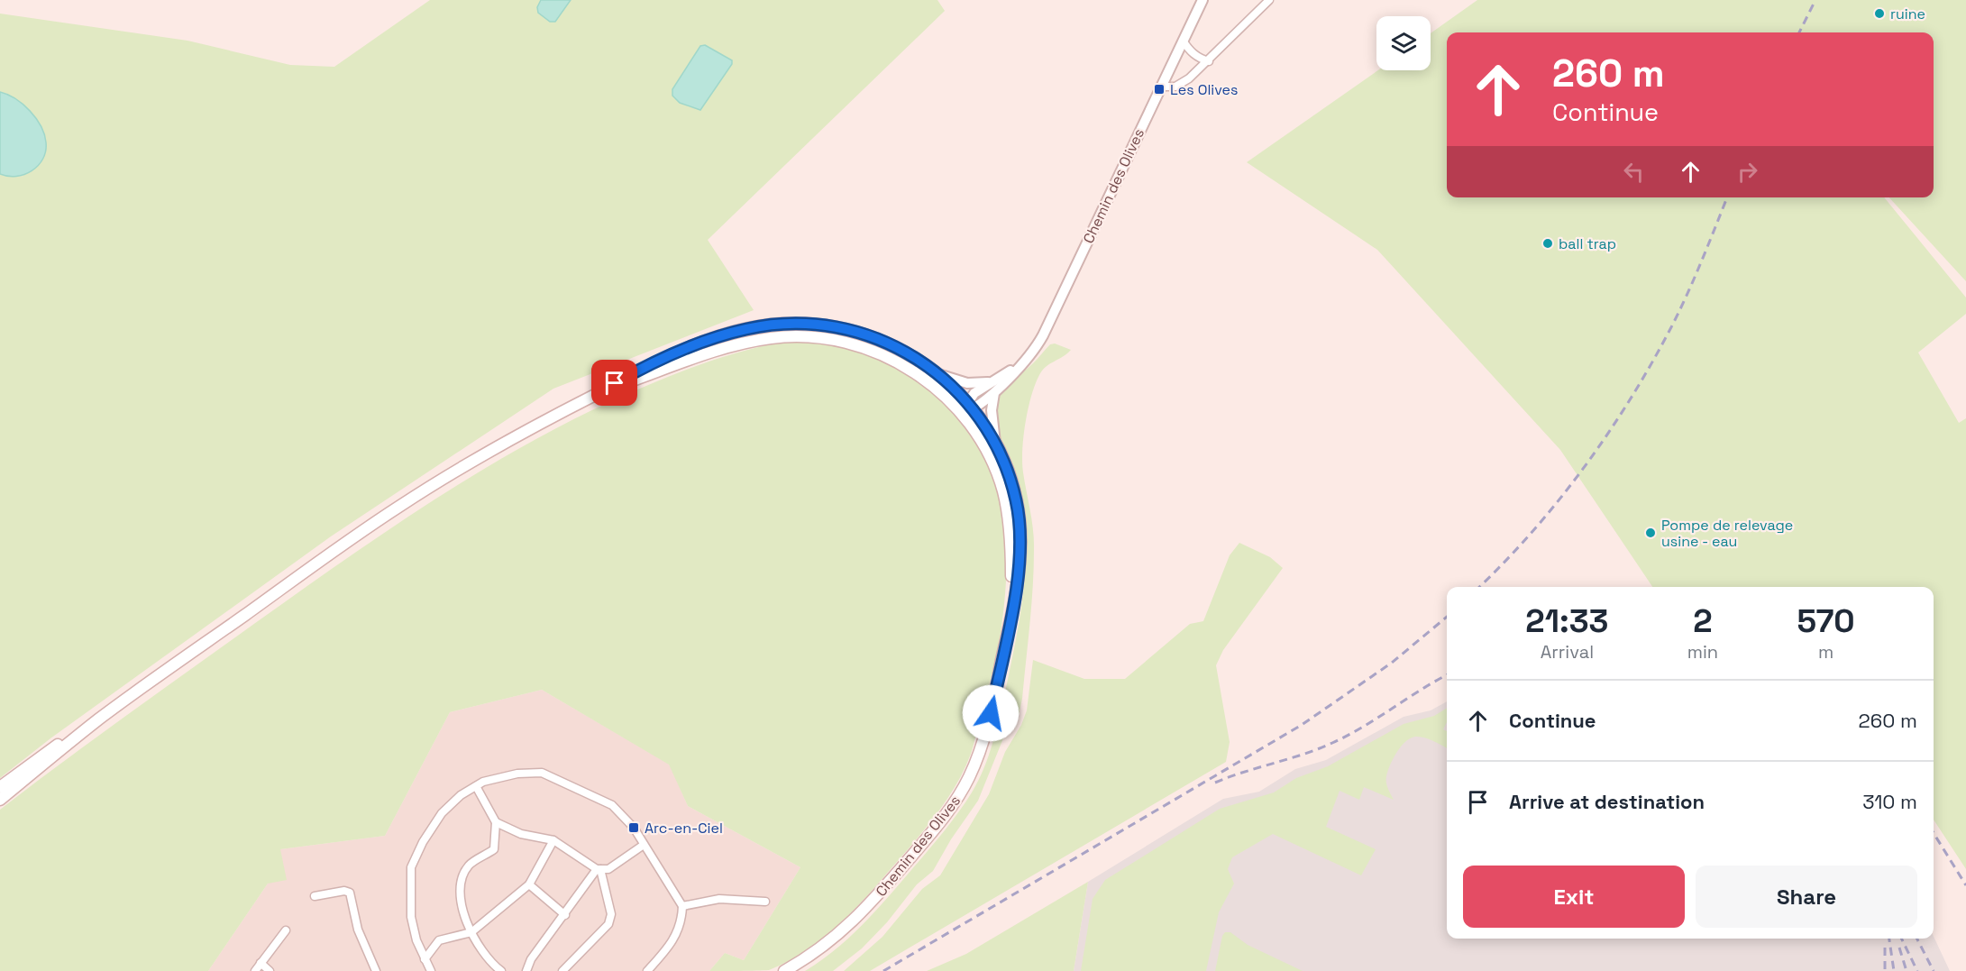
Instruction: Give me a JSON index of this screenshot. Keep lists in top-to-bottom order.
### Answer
{
  "streets": {
    "main road": ["Chemin des Olives"]
  },
  "places": {
    "other": ["ruine", "ball trap", "Pompe de relevage usine - eau"],
    "transit": ["Les Olives", "Arc-en-Ciel"]
  },
  "page": {
    "turn": ["260 m", "Continue"],
    "eta": [
      "21:33",
      "Arrival",
      "2",
      "min",
      "570",
      "m"
    ],
    "list": [
      {
        "name": "Continue",
        "value": "260 m"
      },
      {
        "name": "Arrive at destination",
        "value": "310 m"
      }
    ],
    "buttons": ["Exit", "Share"]
  }
}
